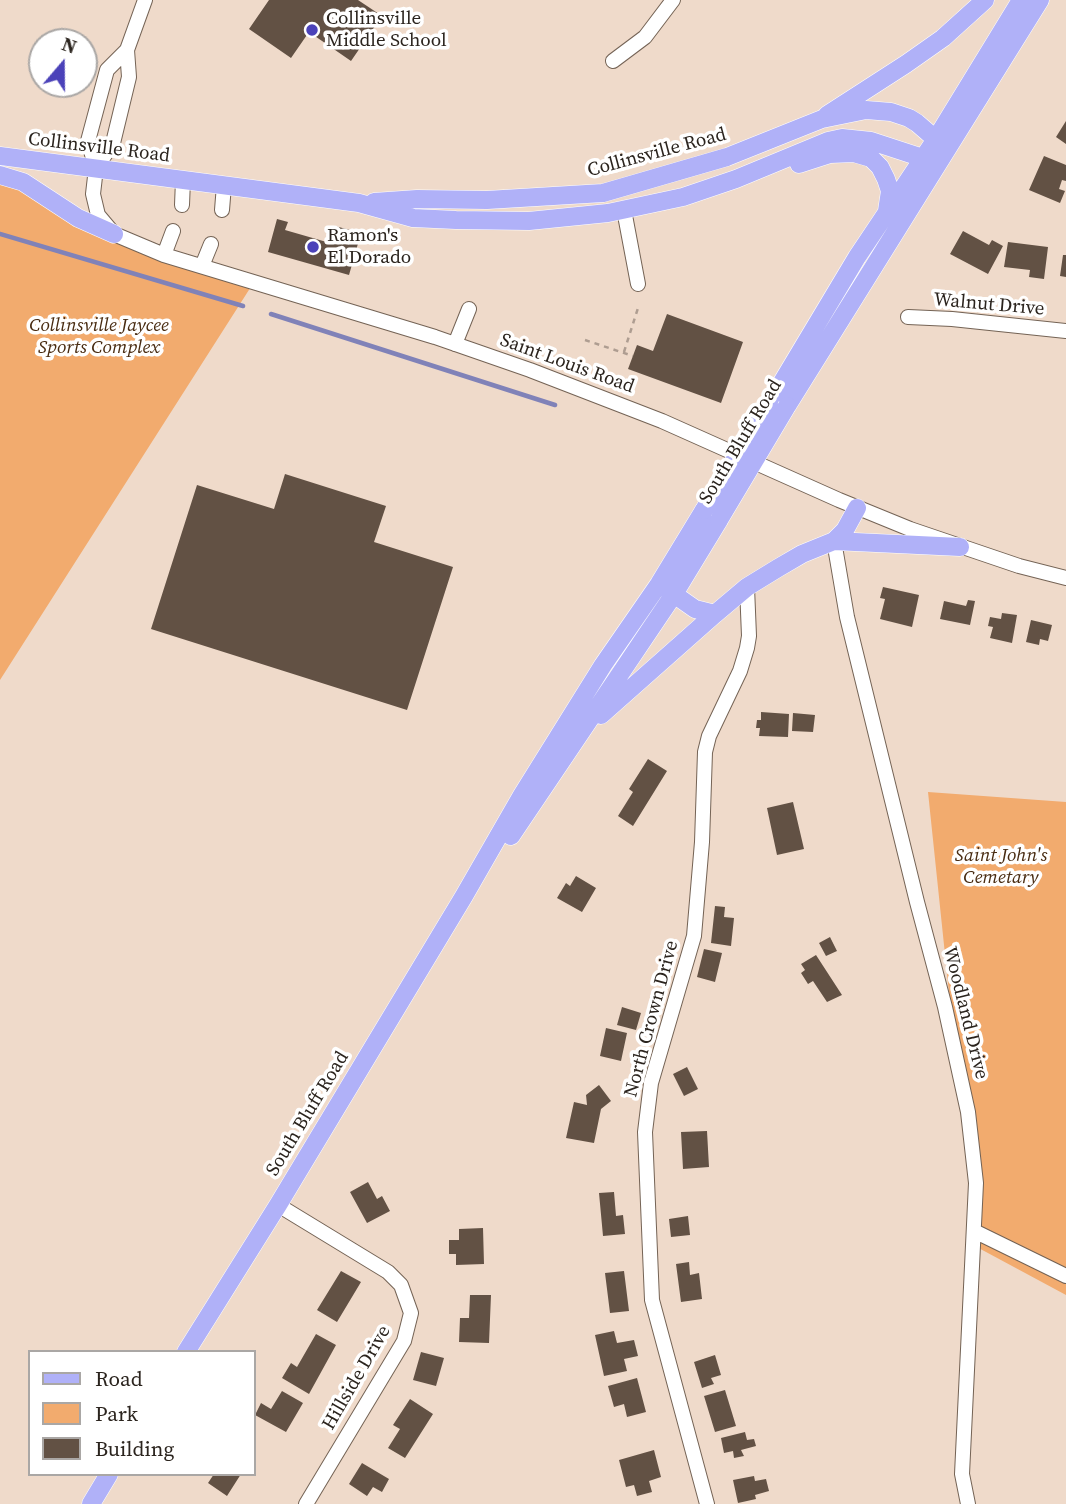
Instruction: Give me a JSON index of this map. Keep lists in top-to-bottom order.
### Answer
{
  "streets": {
    "main road": ["Collinsville Road", "South Bluff Road"],
    "street": [
      "Walnut Drive",
      "Saint Louis Road",
      "Woodland Drive",
      "North Crown Drive",
      "Hillside Drive"
    ]
  },
  "crossings": [
    ["Collinsville Road", "South Bluff Road"],
    ["South Bluff Road", "Hillside Drive"]
  ],
  "parks": ["Collinsville Jaycee Sports Complex", "Saint John's Cemetary"],
  "places": ["Collinsville Middle School", "Ramon's El Dorado"],
  "legend": ["Road", "Park", "Building"],
  "north": "top"
}
